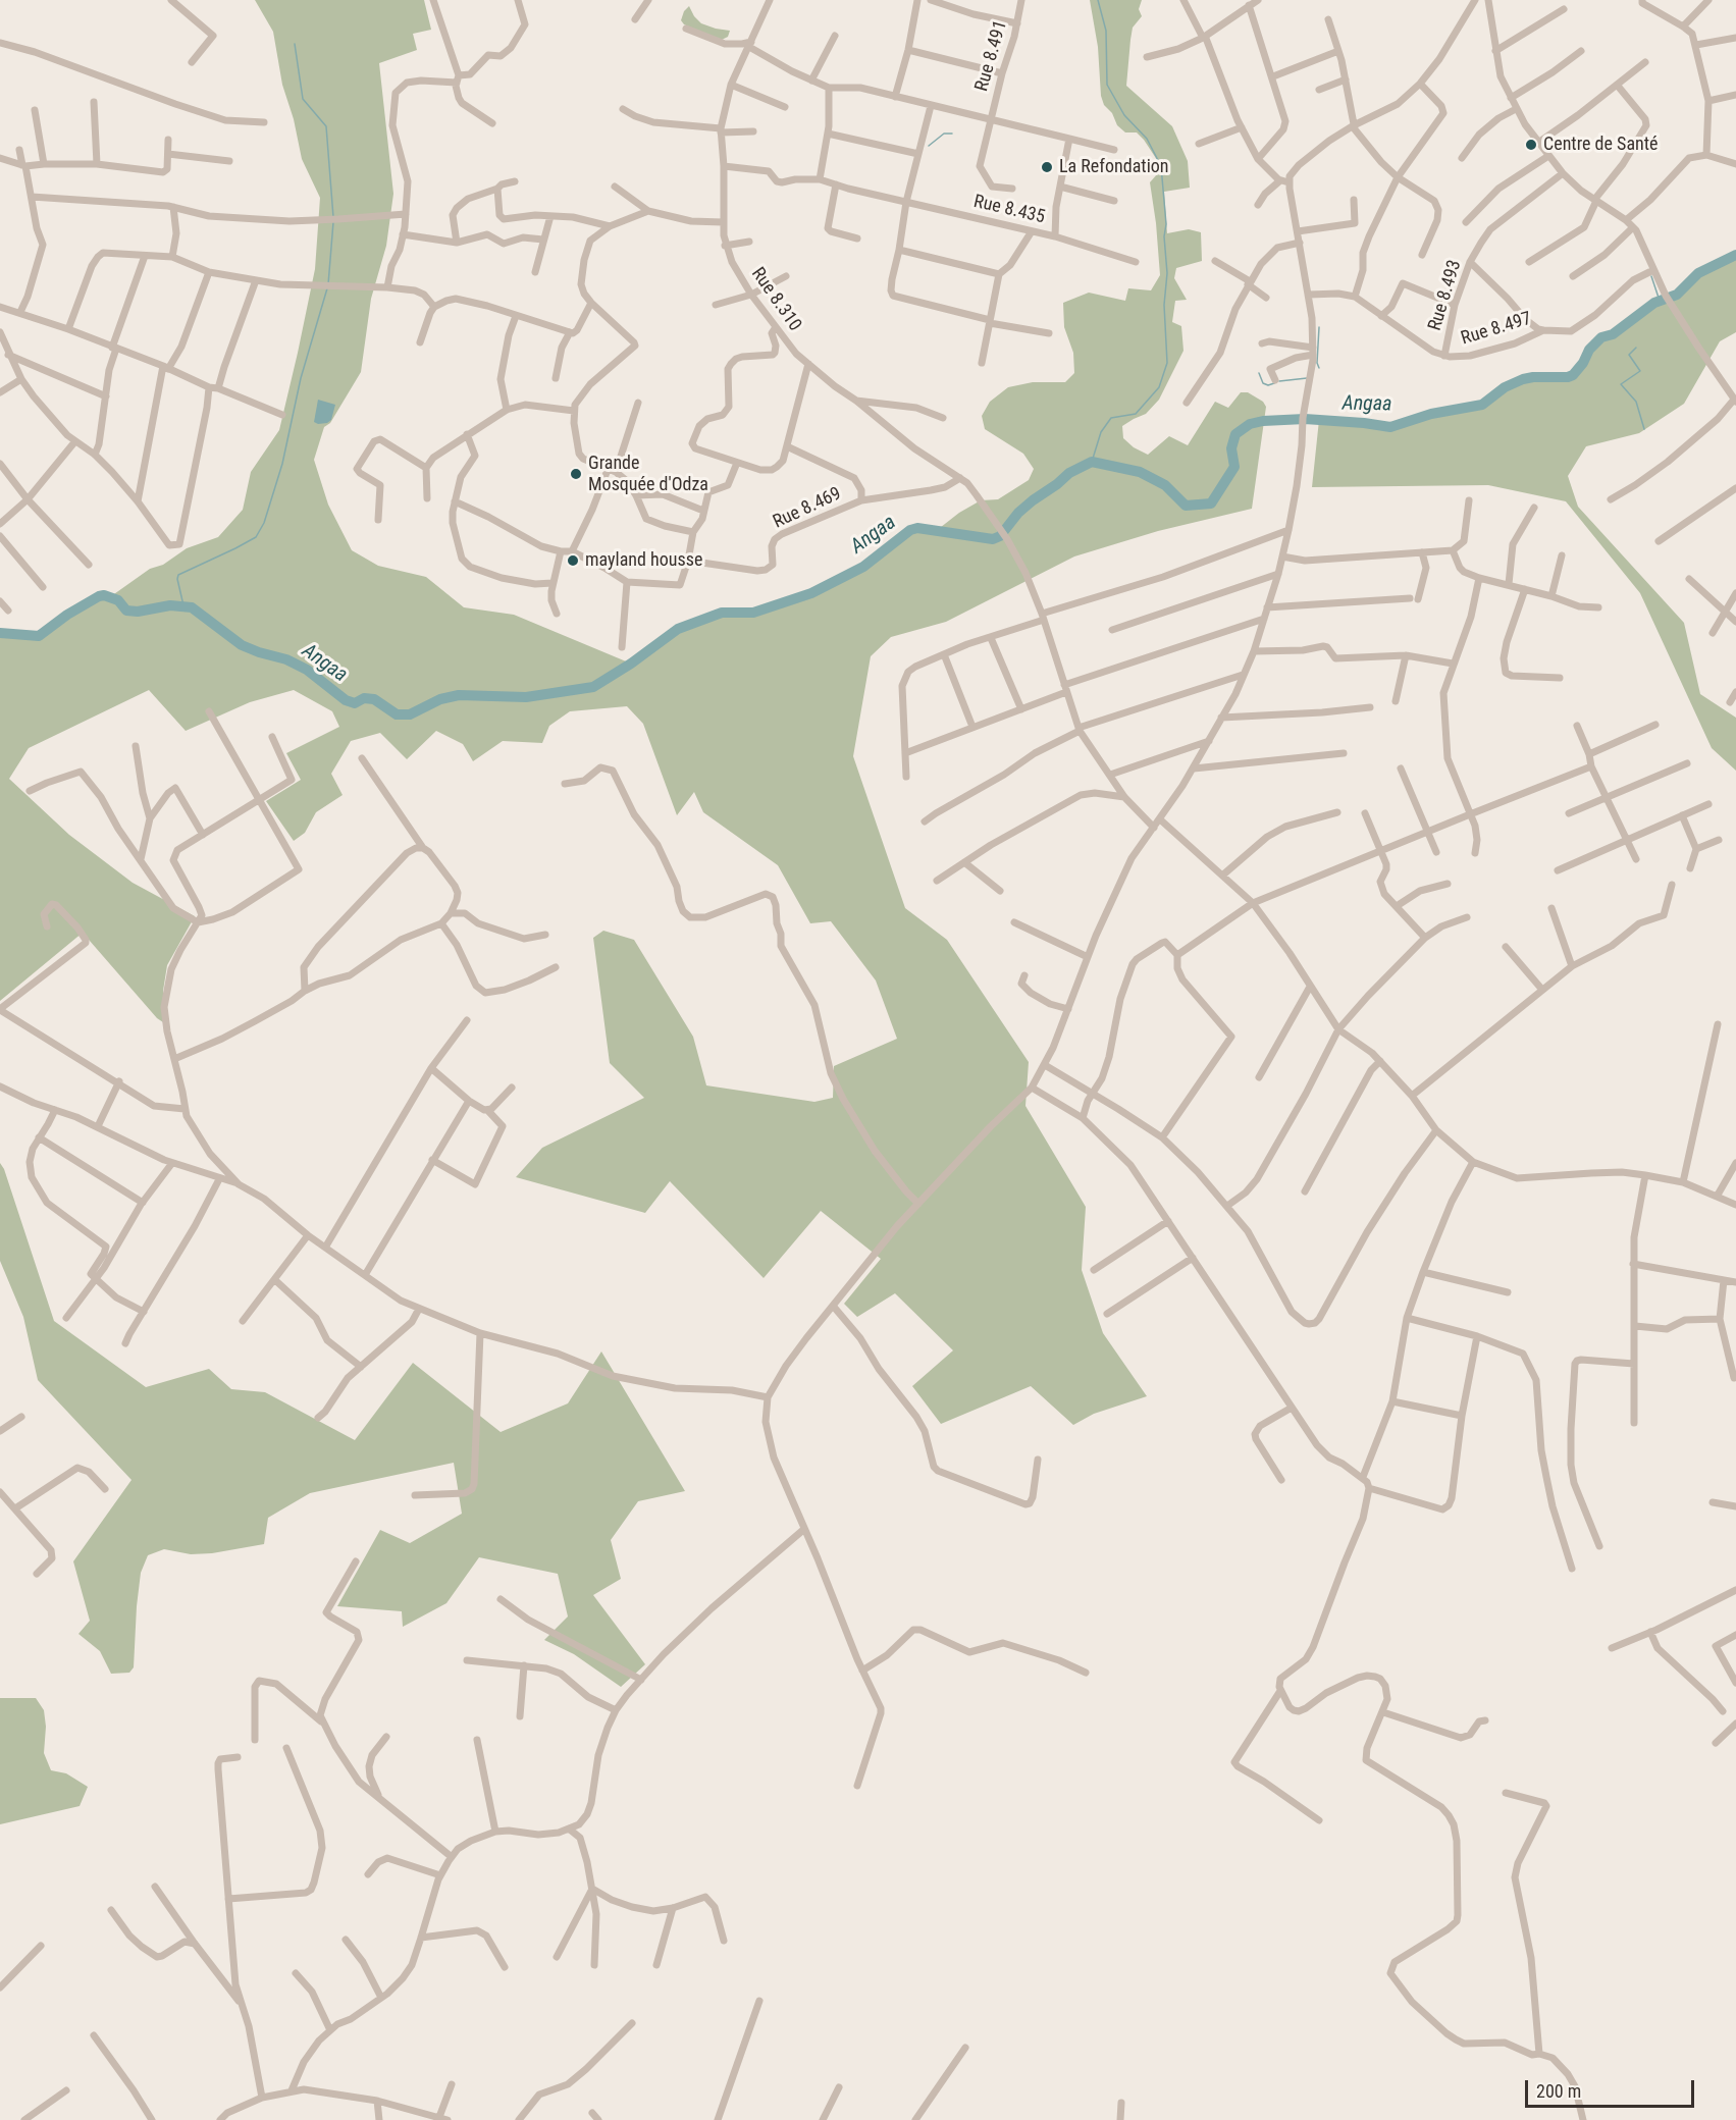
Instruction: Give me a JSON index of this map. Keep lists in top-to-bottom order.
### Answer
{
  "streets": {
    "street": [
      "Rue 8.491",
      "Rue 8.435",
      "Rue 8.493",
      "Rue 8.310",
      "Rue 8.497",
      "Rue 8.469"
    ]
  },
  "crossings": [
    ["Rue 8.493", "Rue 8.497"]
  ],
  "water": ["Angaa"],
  "places": [
    "Centre de Santé",
    "La Refondation",
    "Grande Mosquée d'Odza",
    "mayland housse"
  ],
  "scale_bar": "200 m"
}
